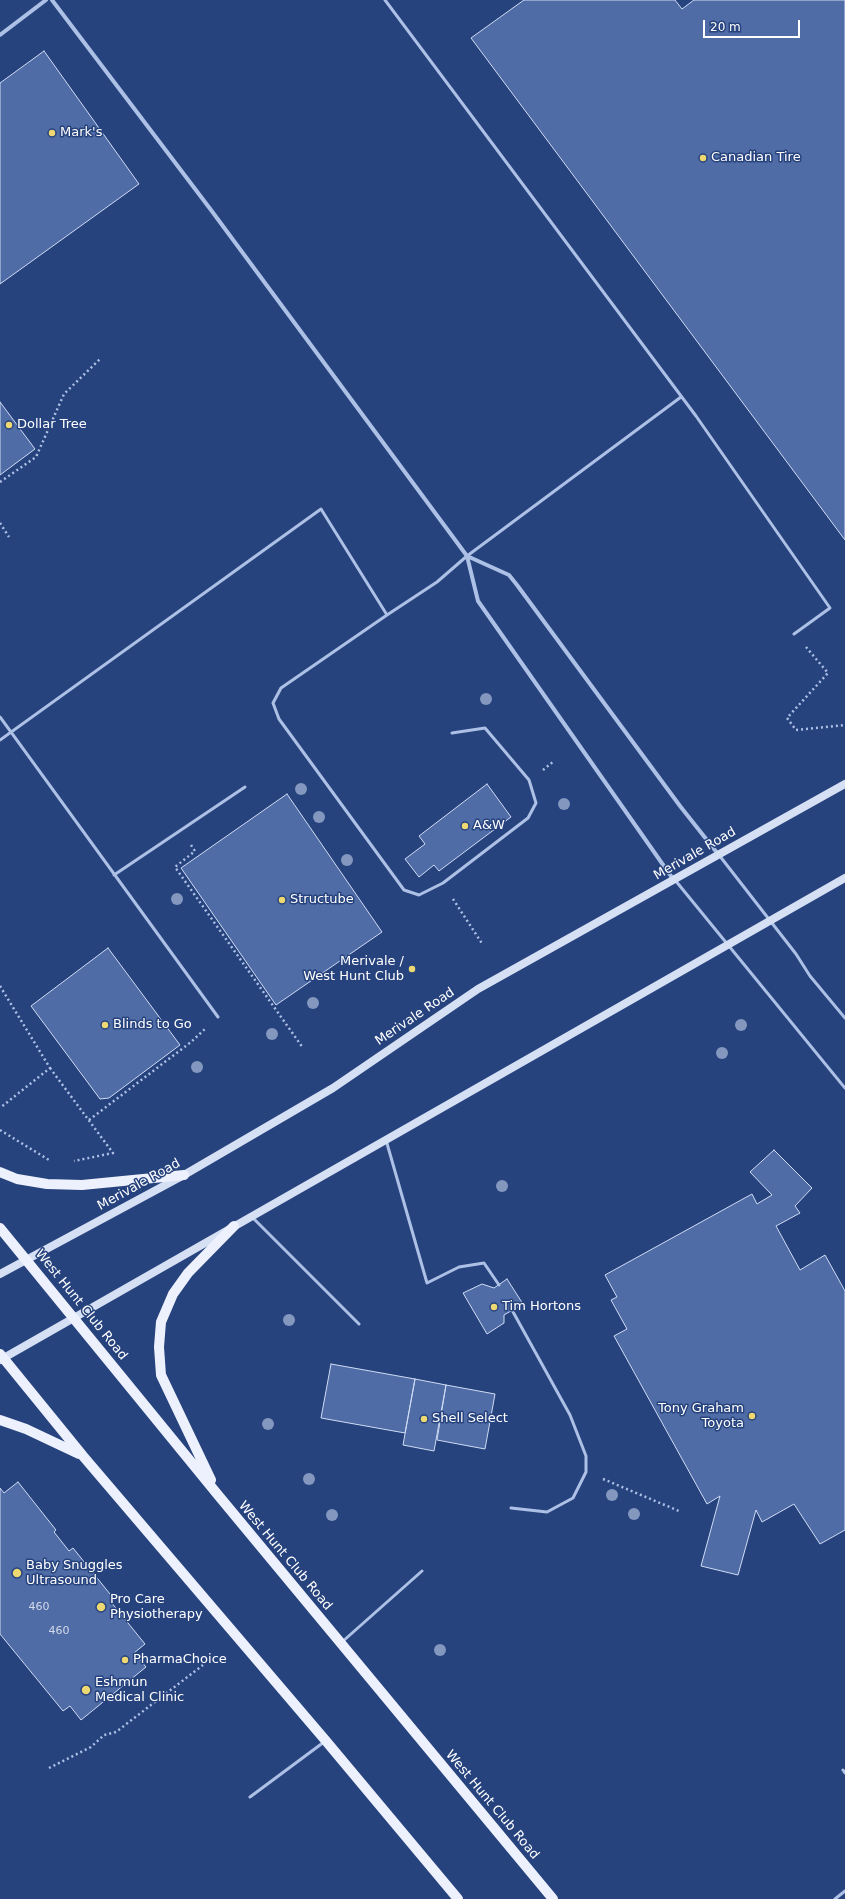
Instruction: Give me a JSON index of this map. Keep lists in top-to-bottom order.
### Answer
{
  "streets": {
    "main road": ["Merivale Road", "West Hunt Club Road"]
  },
  "crossings": [
    ["Merivale Road", "West Hunt Club Road"]
  ],
  "places": [
    "Mark's",
    "Canadian Tire",
    "Dollar Tree",
    "A&W",
    "Structube",
    "Merivale / West Hunt Club",
    "Blinds to Go",
    "Tim Hortons",
    "Tony Graham Toyota",
    "Shell Select",
    "Baby Snuggles Ultrasound",
    "Pro Care Physiotherapy",
    "PharmaChoice",
    "Eshmun Medical Clinic"
  ],
  "house_numbers": ["460", "460"],
  "scale_bar": "20 m"
}
